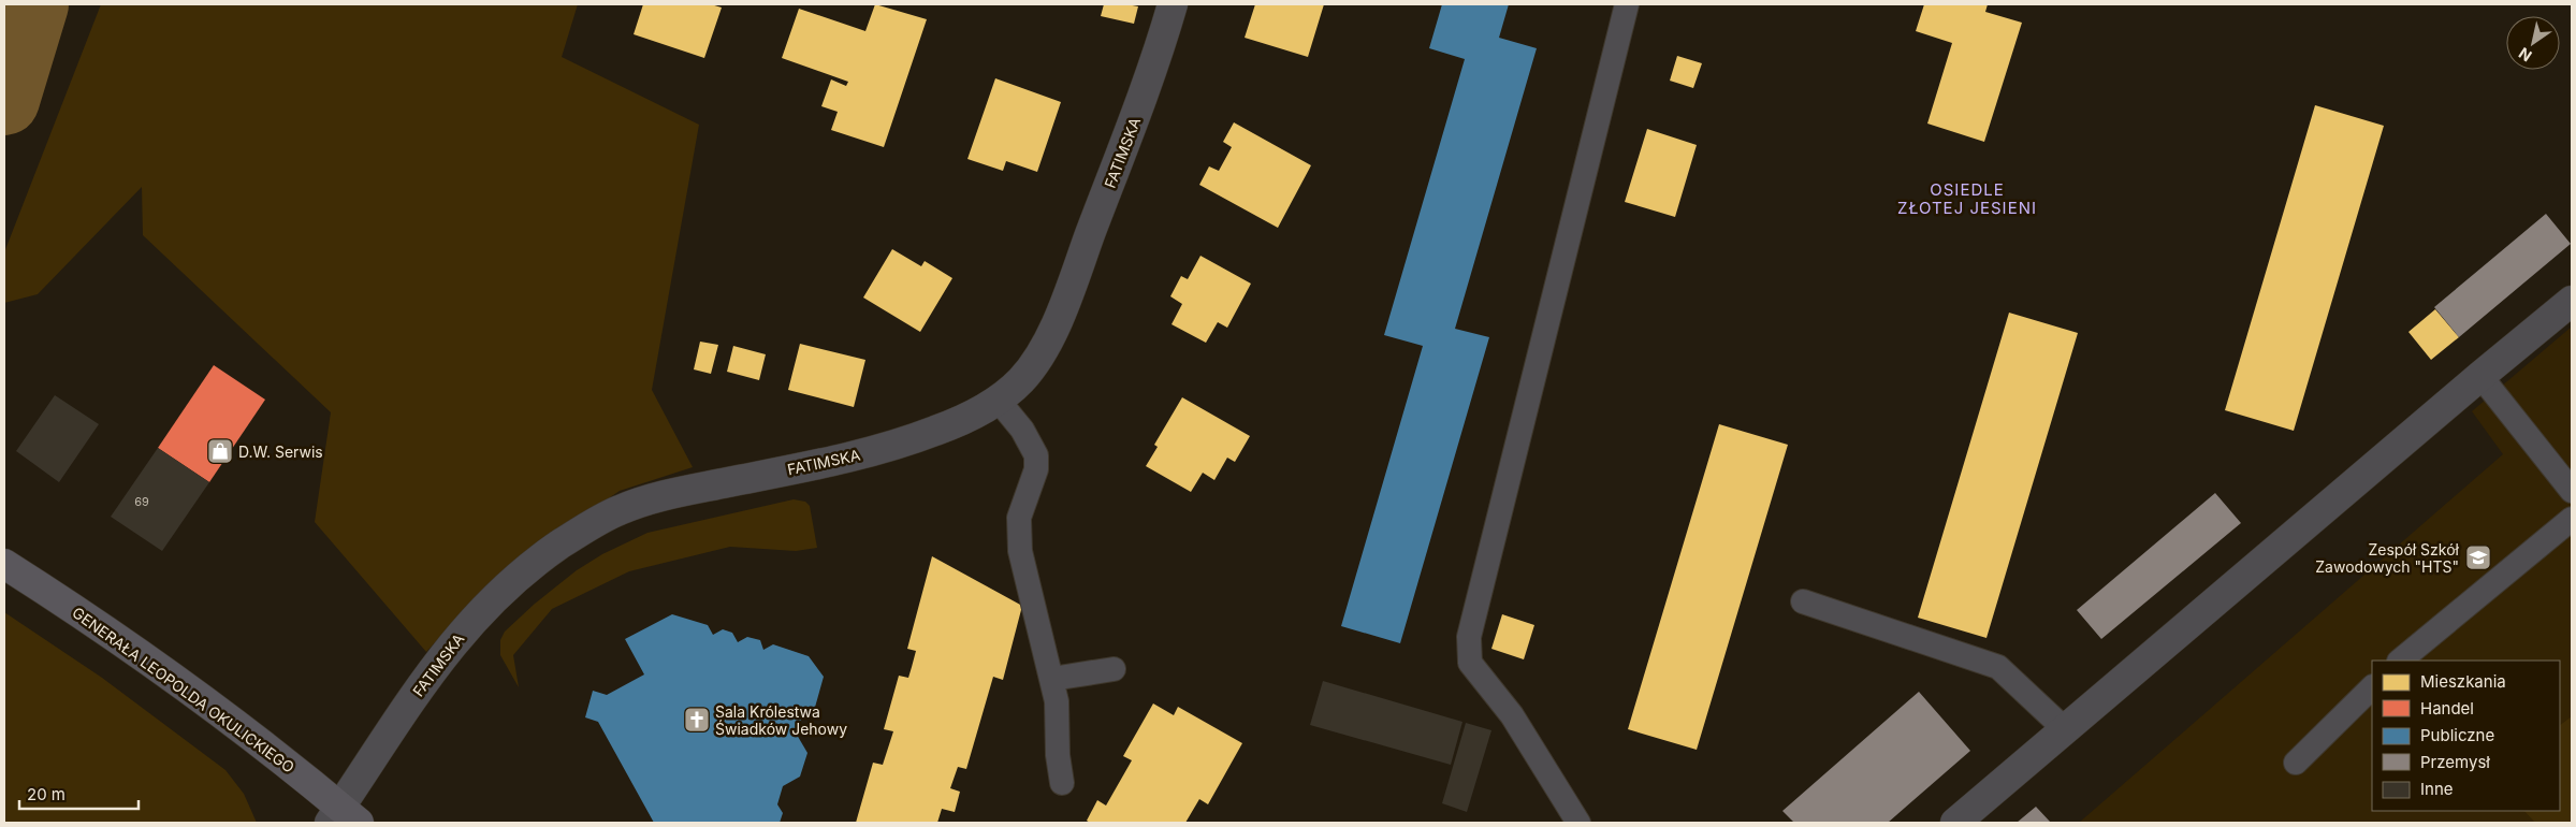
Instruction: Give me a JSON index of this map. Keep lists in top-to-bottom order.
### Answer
{
  "streets": {
    "main road": ["GENERAŁA LEOPOLDA OKULICKIEGO"],
    "street": ["FATIMSKA"]
  },
  "crossings": [
    ["FATIMSKA", "GENERAŁA LEOPOLDA OKULICKIEGO"]
  ],
  "districts": ["OSIEDLE ZŁOTEJ JESIENI"],
  "places": {
    "shop": ["D.W. Serwis"],
    "school or university": ["Zespół Szkół Zawodowych \"HTS\""],
    "church": ["Sala Królestwa Świadków Jehowy"]
  },
  "house_numbers": ["69"],
  "legend": [
    "Mieszkania",
    "Handel",
    "Publiczne",
    "Przemysł",
    "Inne"
  ],
  "scale_bar": "20 m",
  "north": "bottom left"
}
